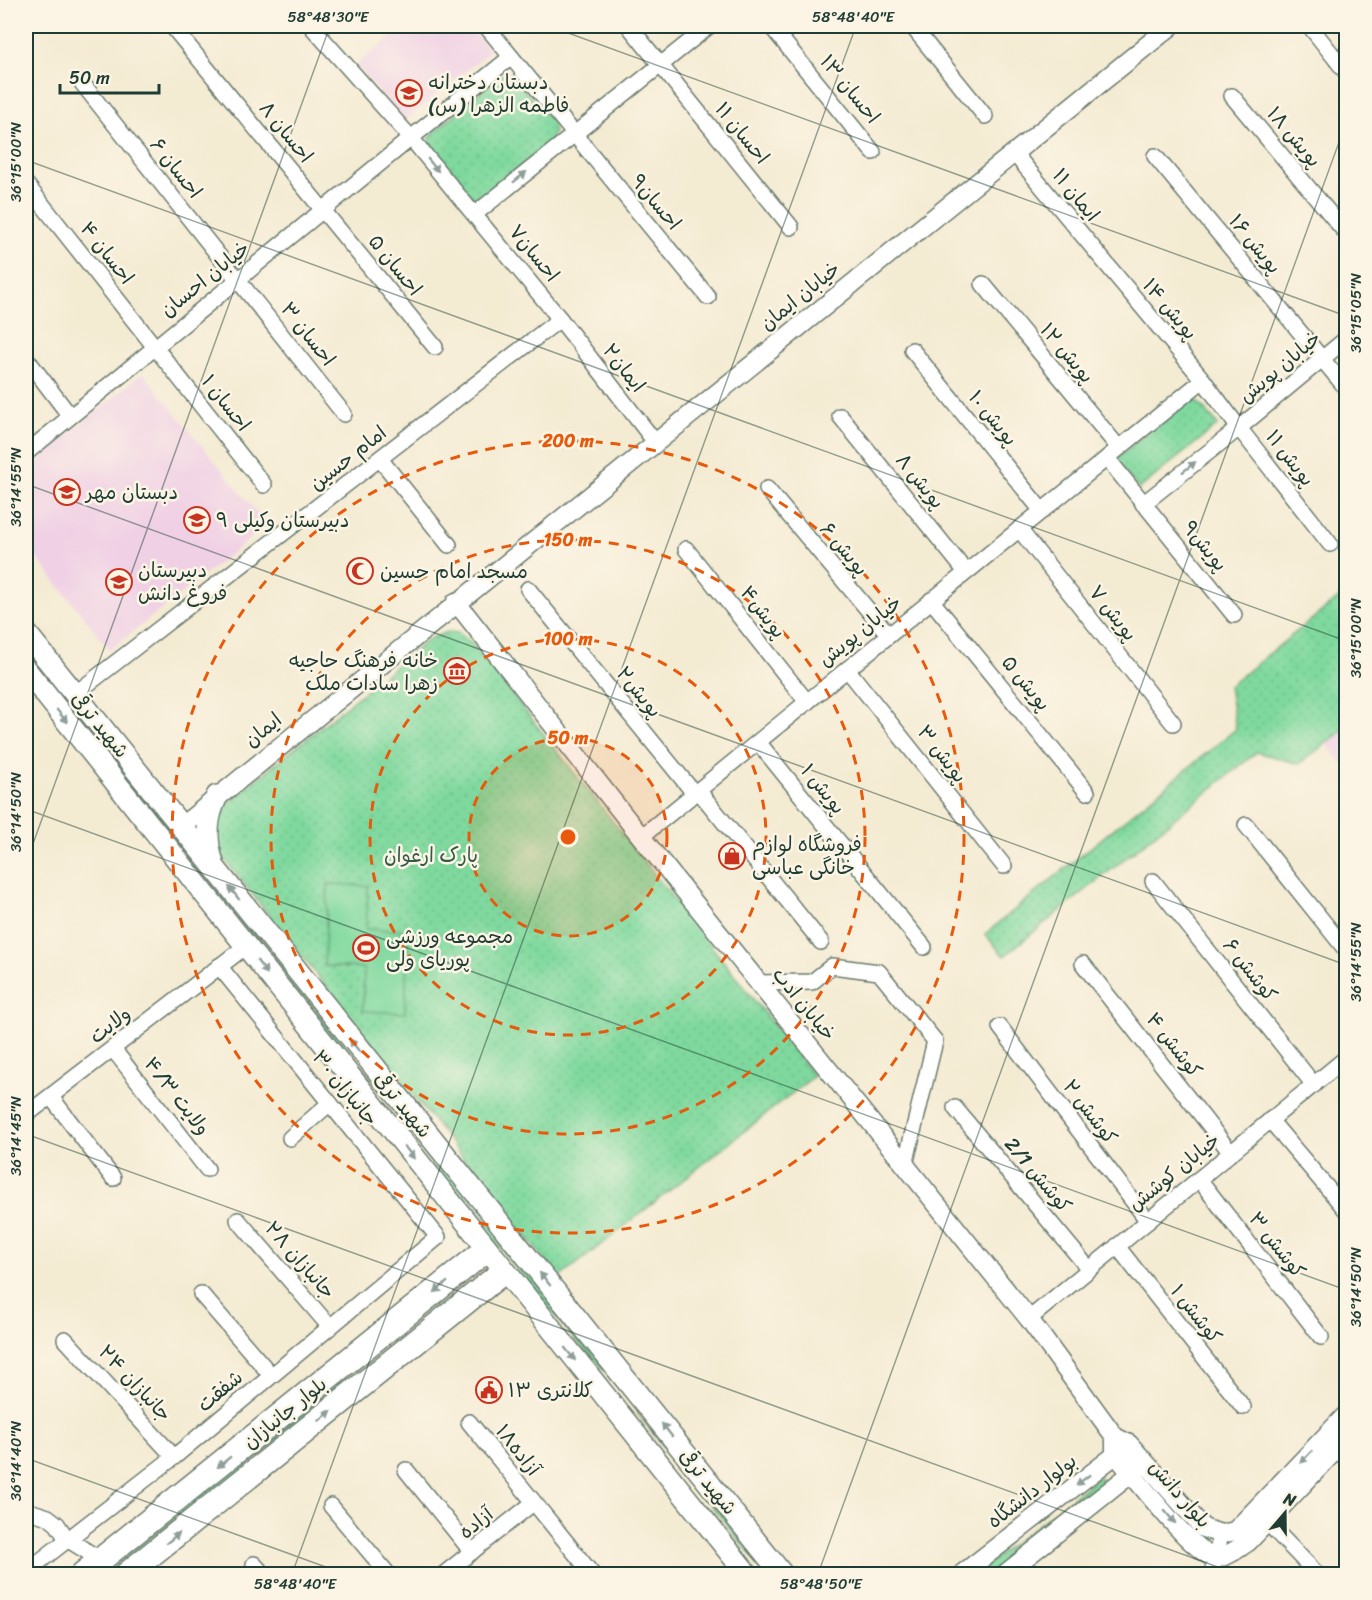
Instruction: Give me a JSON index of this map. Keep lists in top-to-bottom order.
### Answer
{
  "streets": {
    "main road": ["شهید ترقی", "بلوار جانبازان"],
    "street": [
      "احسان ۱۳",
      "احسان ۸",
      "احسان ۱۱",
      "پویش ۱۸",
      "احسان ۶",
      "ایمان ۱۱",
      "احسان۹",
      "پویش ۱۶",
      "احسان ۴",
      "احسان۷",
      "احسان ۵",
      "خیابان احسان",
      "خیابان ایمان",
      "پویش ۱۴",
      "احسان ۳",
      "پویش ۱۲",
      "خیابان پویش",
      "ایمان۲",
      "احسان ۱",
      "پویش ۱۰",
      "امام حسین",
      "پویش ۱۱",
      "پویش ۸",
      "پویش۹",
      "پویش ۶",
      "پویش۴",
      "پویش ۷",
      "پویش ۵",
      "پویش۲",
      "ایمان",
      "پویش ۳",
      "پویش ۱",
      "کوشش ۶",
      "خیابان ادب",
      "ولایت",
      "کوشش ۴",
      "جانبازان ۳۰",
      "ولایت ۴/۳",
      "کوشش ۲",
      "خیابان کوشش",
      "کوشش 2/1",
      "کوشش ۳",
      "جانبازان ۲۸",
      "کوشش ۱",
      "جانبازان ۲۴",
      "شفقت",
      "آزاده۱۸",
      "بولوار دانشگاه",
      "بلوار دانش",
      "آزاده"
    ]
  },
  "crossings": [
    ["احسان ۸", "احسان ۵"],
    ["احسان ۸", "خیابان احسان"],
    ["احسان ۶", "خیابان احسان"],
    ["احسان ۶", "احسان ۳"],
    ["ایمان ۱۱", "خیابان ایمان"],
    ["ایمان ۱۱", "پویش ۱۴"],
    ["پویش ۱۶", "خیابان پویش"],
    ["احسان ۴", "خیابان احسان"],
    ["احسان ۴", "احسان ۱"],
    ["احسان۷", "ایمان۲"],
    ["احسان۷", "امام حسین"],
    ["احسان ۵", "خیابان احسان"],
    ["خیابان احسان", "احسان ۳"],
    ["خیابان احسان", "احسان ۱"],
    ["خیابان ایمان", "ایمان۲"],
    ["خیابان ایمان", "ایمان"],
    ["خیابان ایمان", "خیابان ادب"],
    ["پویش ۱۴", "خیابان پویش"],
    ["پویش ۱۲", "خیابان پویش"],
    ["خیابان پویش", "پویش ۱۰"],
    ["خیابان پویش", "پویش ۱۱"],
    ["خیابان پویش", "پویش ۸"],
    ["خیابان پویش", "پویش۹"],
    ["خیابان پویش", "پویش ۶"],
    ["خیابان پویش", "پویش۴"],
    ["خیابان پویش", "پویش ۷"],
    ["خیابان پویش", "پویش ۵"],
    ["خیابان پویش", "پویش۲"],
    ["خیابان پویش", "پویش ۳"],
    ["خیابان پویش", "پویش ۱"],
    ["خیابان پویش", "خیابان ادب"],
    ["ایمان۲", "امام حسین"],
    ["امام حسین", "شهید ترقی"],
    ["شهید ترقی", "ایمان"],
    ["شهید ترقی", "ولایت"],
    ["شهید ترقی", "بلوار جانبازان"],
    ["ایمان", "خیابان ادب"],
    ["کوشش ۶", "خیابان کوشش"],
    ["خیابان ادب", "خیابان کوشش"],
    ["خیابان ادب", "بولوار دانشگاه"],
    ["خیابان ادب", "بلوار دانش"],
    ["ولایت", "جانبازان ۳۰"],
    ["ولایت", "ولایت ۴/۳"],
    ["کوشش ۴", "خیابان کوشش"],
    ["جانبازان ۳۰", "شفقت"],
    ["کوشش ۲", "خیابان کوشش"],
    ["خیابان کوشش", "کوشش 2/1"],
    ["خیابان کوشش", "کوشش ۳"],
    ["خیابان کوشش", "کوشش ۱"],
    ["جانبازان ۲۸", "شفقت"],
    ["جانبازان ۲۴", "شفقت"],
    ["آزاده۱۸", "آزاده"],
    ["بولوار دانشگاه", "بلوار دانش"]
  ],
  "parks": ["پارک ارغوان"],
  "places": {
    "school or university": [
      "دبستان دخترانه فاطمه الزهرا (س)",
      "دبستان مهر",
      "دبیرستان وکیلی ۹",
      "دبیرستان فروغ دانش"
    ],
    "mosque": ["مسجد امام حسین"],
    "museum": ["خانه فرهنگ حاجیه زهرا سادات ملک"],
    "shop": ["فروشگاه لوازم خانگی عباسی"],
    "sports": ["مجموعه ورزشی پوریای ولی"],
    "public building": ["کلانتری ۱۳"]
  },
  "scale_bar": "50 m",
  "north": "top",
  "coordinates": [
    "58°48'30\"E",
    "58°48'40\"E",
    "36°15'00\"N",
    "36°15'05\"N",
    "36°14'55\"N",
    "36°14'50\"N",
    "36°14'45\"N",
    "36°14'40\"N",
    "58°48'50\"E"
  ],
  "rings": [
    "200 m",
    "150 m",
    "100 m",
    "50 m"
  ]
}
